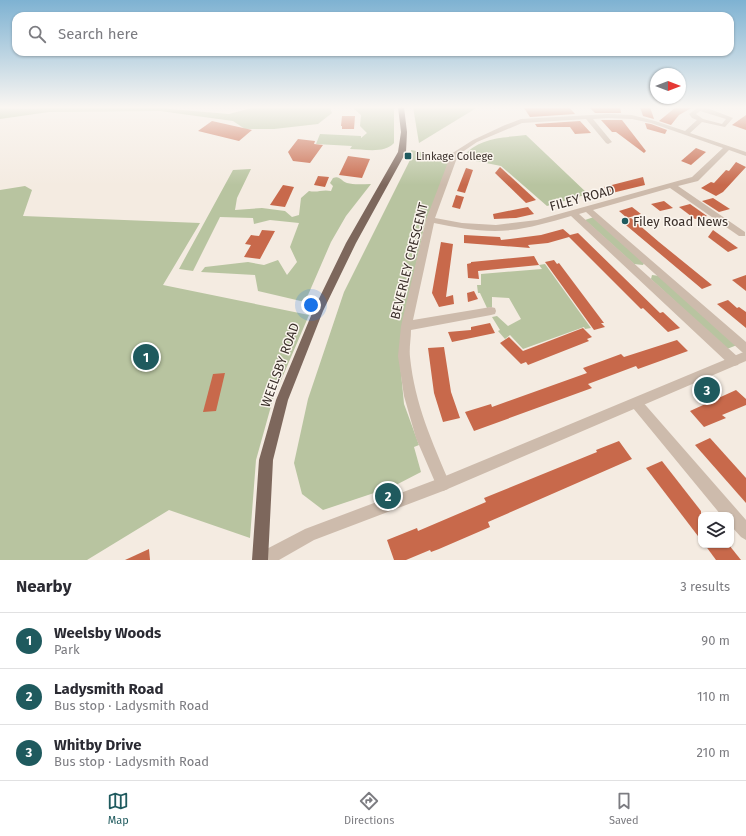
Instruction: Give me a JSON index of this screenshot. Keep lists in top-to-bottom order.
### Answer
{
  "streets": {
    "main road": ["WEELSBY ROAD"],
    "street": ["FILEY ROAD", "BEVERLEY CRESCENT"]
  },
  "crossings": [
    ["FILEY ROAD", "BEVERLEY CRESCENT"]
  ],
  "places": {
    "transit": ["Linkage College"],
    "other": ["Filey Road News"]
  },
  "north": "right",
  "page": {
    "search": "Search here",
    "pins": ["1", "3", "2"],
    "heading": ["Nearby", "3 results"],
    "list": [
      {
        "mark": "1",
        "name": "Weelsby Woods",
        "note": "Park",
        "value": "90 m"
      },
      {
        "mark": "2",
        "name": "Ladysmith Road",
        "note": "Bus stop · Ladysmith Road",
        "value": "110 m"
      },
      {
        "mark": "3",
        "name": "Whitby Drive",
        "note": "Bus stop · Ladysmith Road",
        "value": "210 m"
      }
    ],
    "nav": ["Map", "Directions", "Saved"]
  }
}
